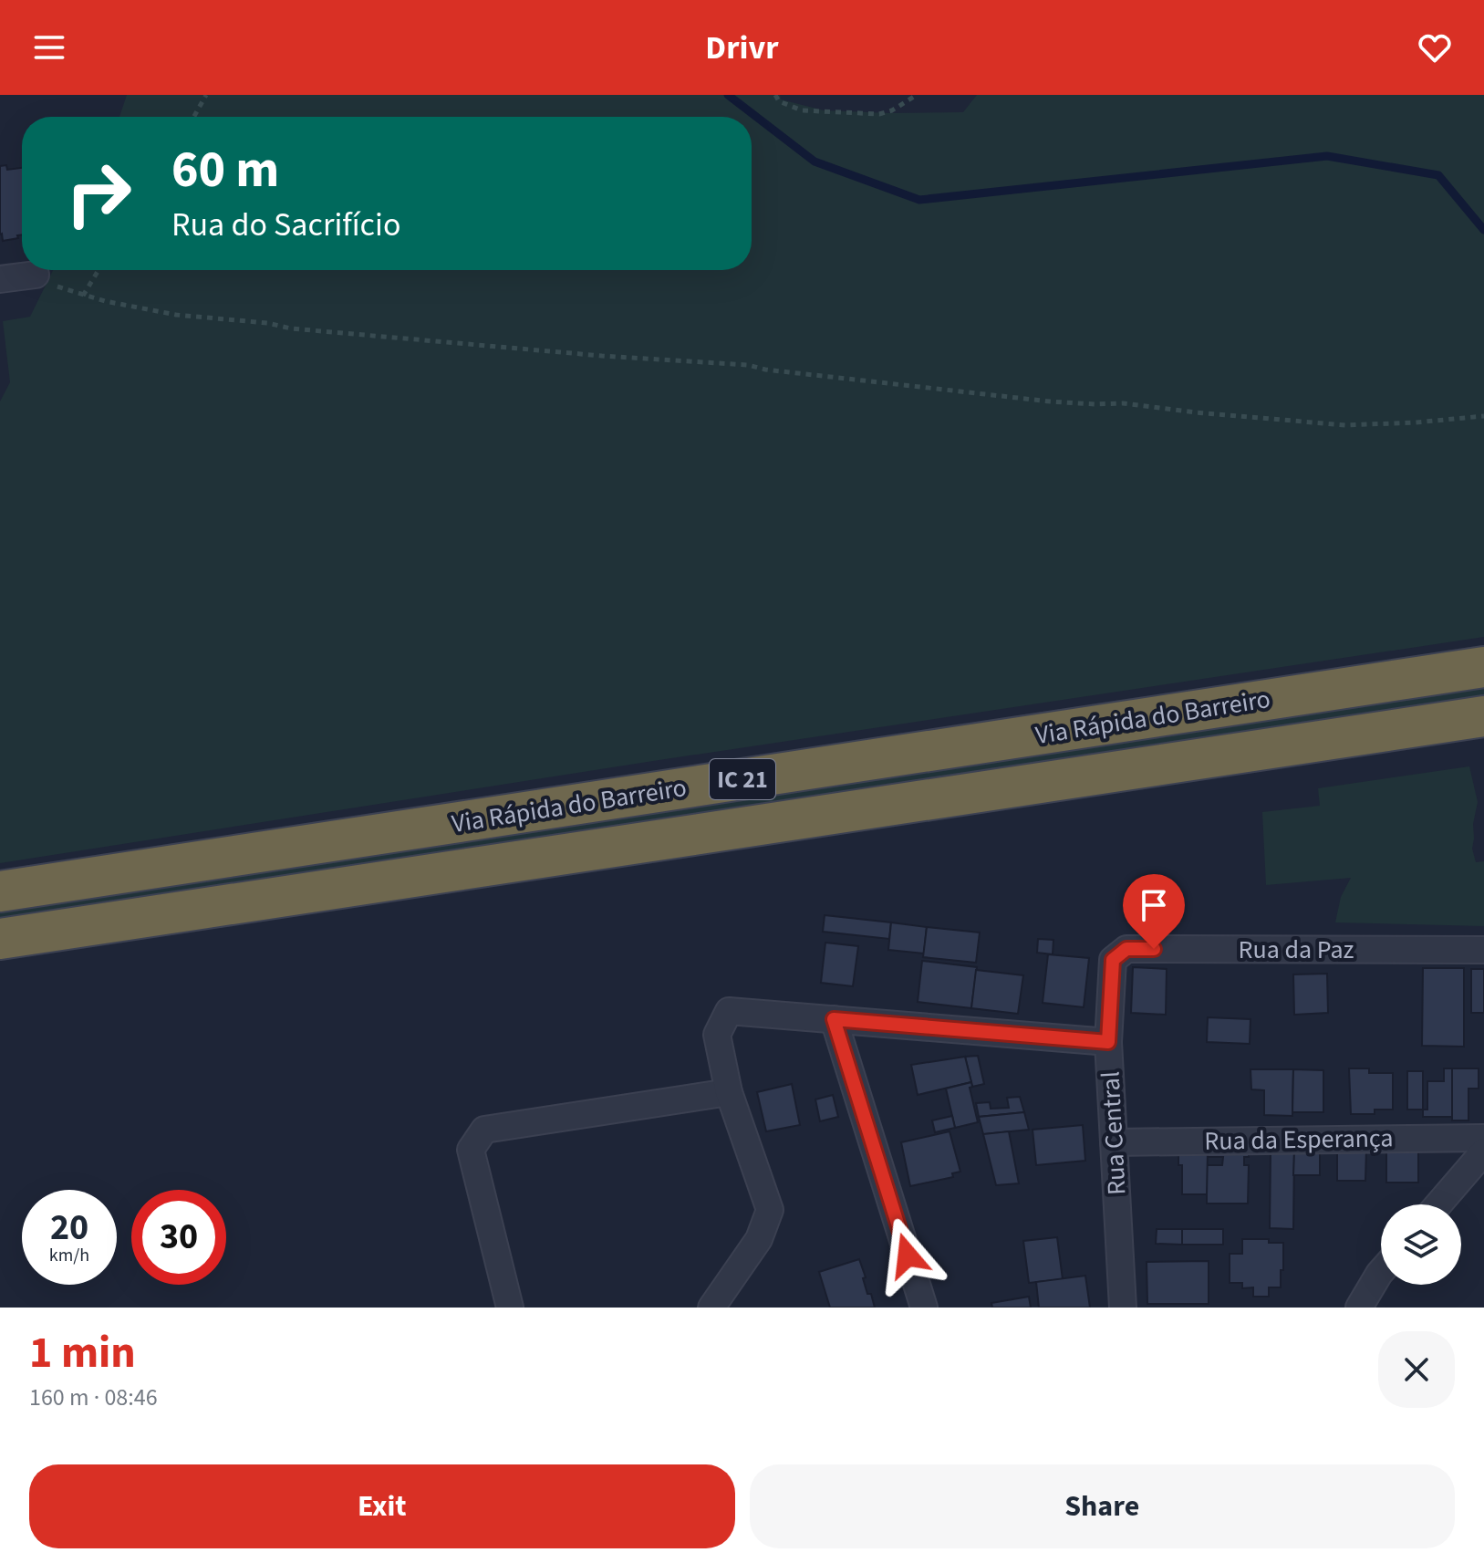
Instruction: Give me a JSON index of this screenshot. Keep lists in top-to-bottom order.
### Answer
{
  "streets": {
    "highway": ["Via Rápida do Barreiro", "IC 21"],
    "street": ["Rua da Paz", "Rua Central", "Rua da Esperança"]
  },
  "crossings": [
    ["Rua da Paz", "Rua Central"],
    ["Rua Central", "Rua da Esperança"]
  ],
  "page": {
    "header": "Drivr",
    "turn": ["60 m", "Rua do Sacrifício"],
    "speed": "20 km/h",
    "limit": "30",
    "heading": ["1 min", "160 m · 08:46"],
    "buttons": ["Exit", "Share"]
  }
}
